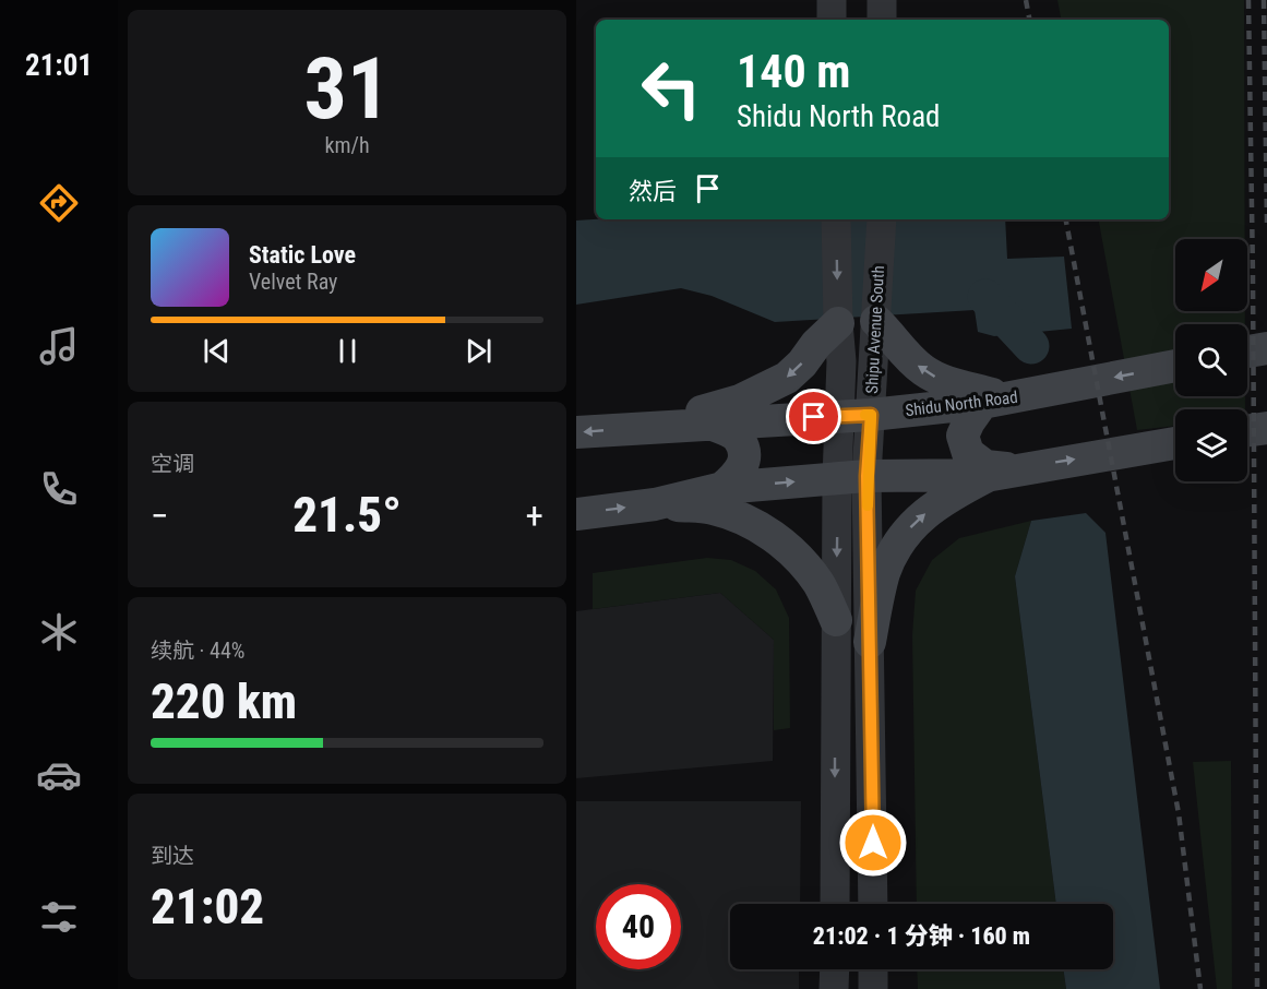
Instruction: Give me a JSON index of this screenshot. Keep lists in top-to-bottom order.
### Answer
{
  "streets": {
    "main road": ["Shidu North Road"],
    "street": ["Shipu Avenue South"]
  },
  "crossings": [
    ["Shipu Avenue South", "Shidu North Road"]
  ],
  "north": "bottom left",
  "page": {
    "tabs": "21:01",
    "tile": [
      ["31", "km/h"],
      "空调",
      ["续航 · 44%", "220 km"],
      ["到达", "21:02"]
    ],
    "turn": ["140 m", "Shidu North Road"],
    "then": "然后",
    "song": ["Static Love", "Velvet Ray"],
    "heat": ["−", "21.5°", "+"],
    "limit": "40",
    "trip": "21:02 · 1 分钟 · 160 m"
  }
}
